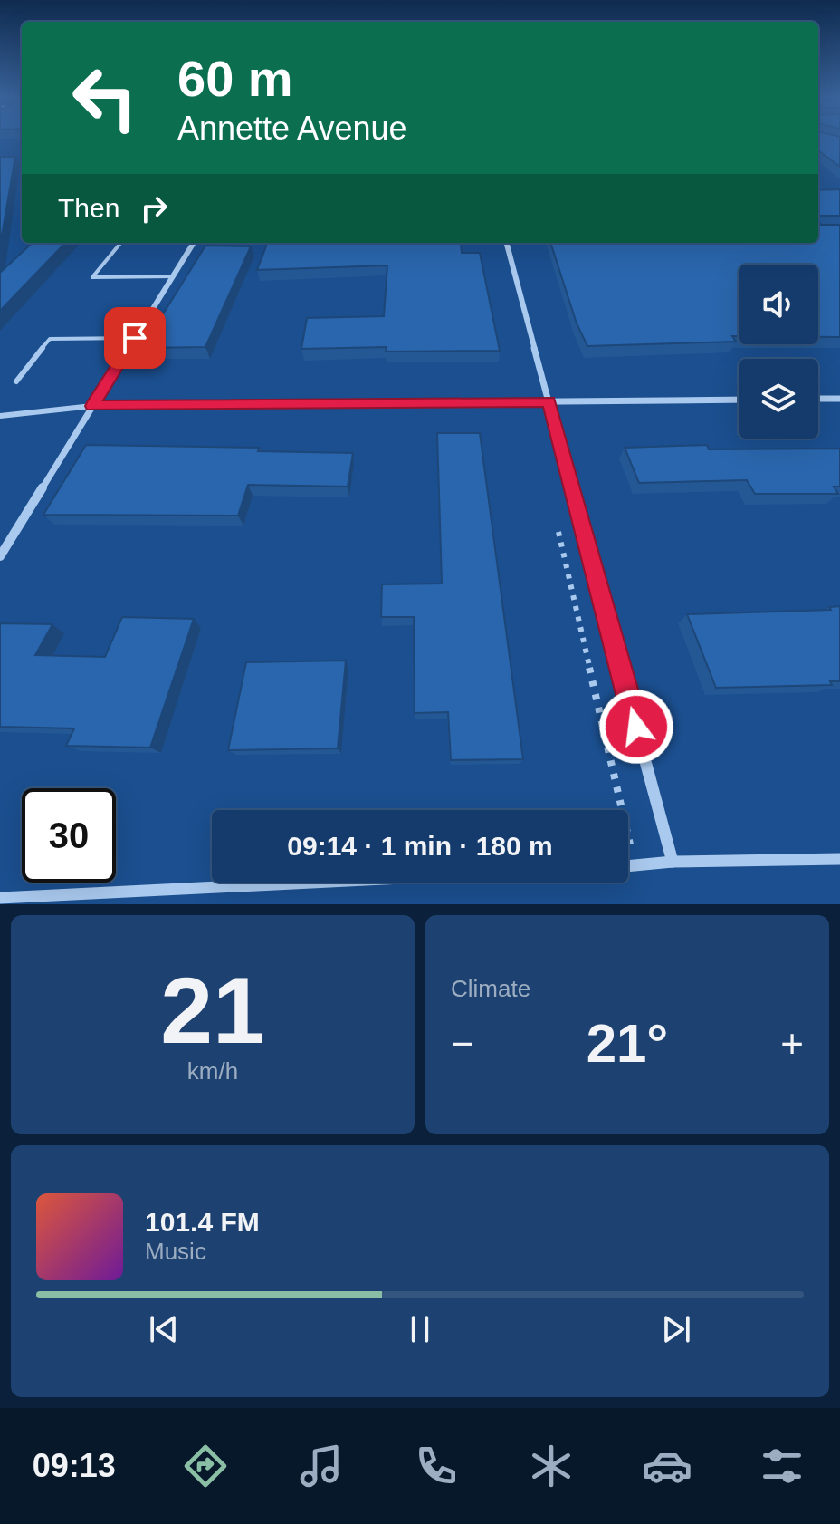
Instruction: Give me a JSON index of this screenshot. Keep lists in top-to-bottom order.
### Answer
{
  "page": {
    "turn": ["60 m", "Annette Avenue"],
    "then": "Then",
    "limit": "30",
    "trip": "09:14 · 1 min · 180 m",
    "tile": [
      ["21", "km/h"],
      "Climate"
    ],
    "heat": ["−", "21°", "+"],
    "song": ["101.4 FM", "Music"],
    "tabs": "09:13"
  }
}
